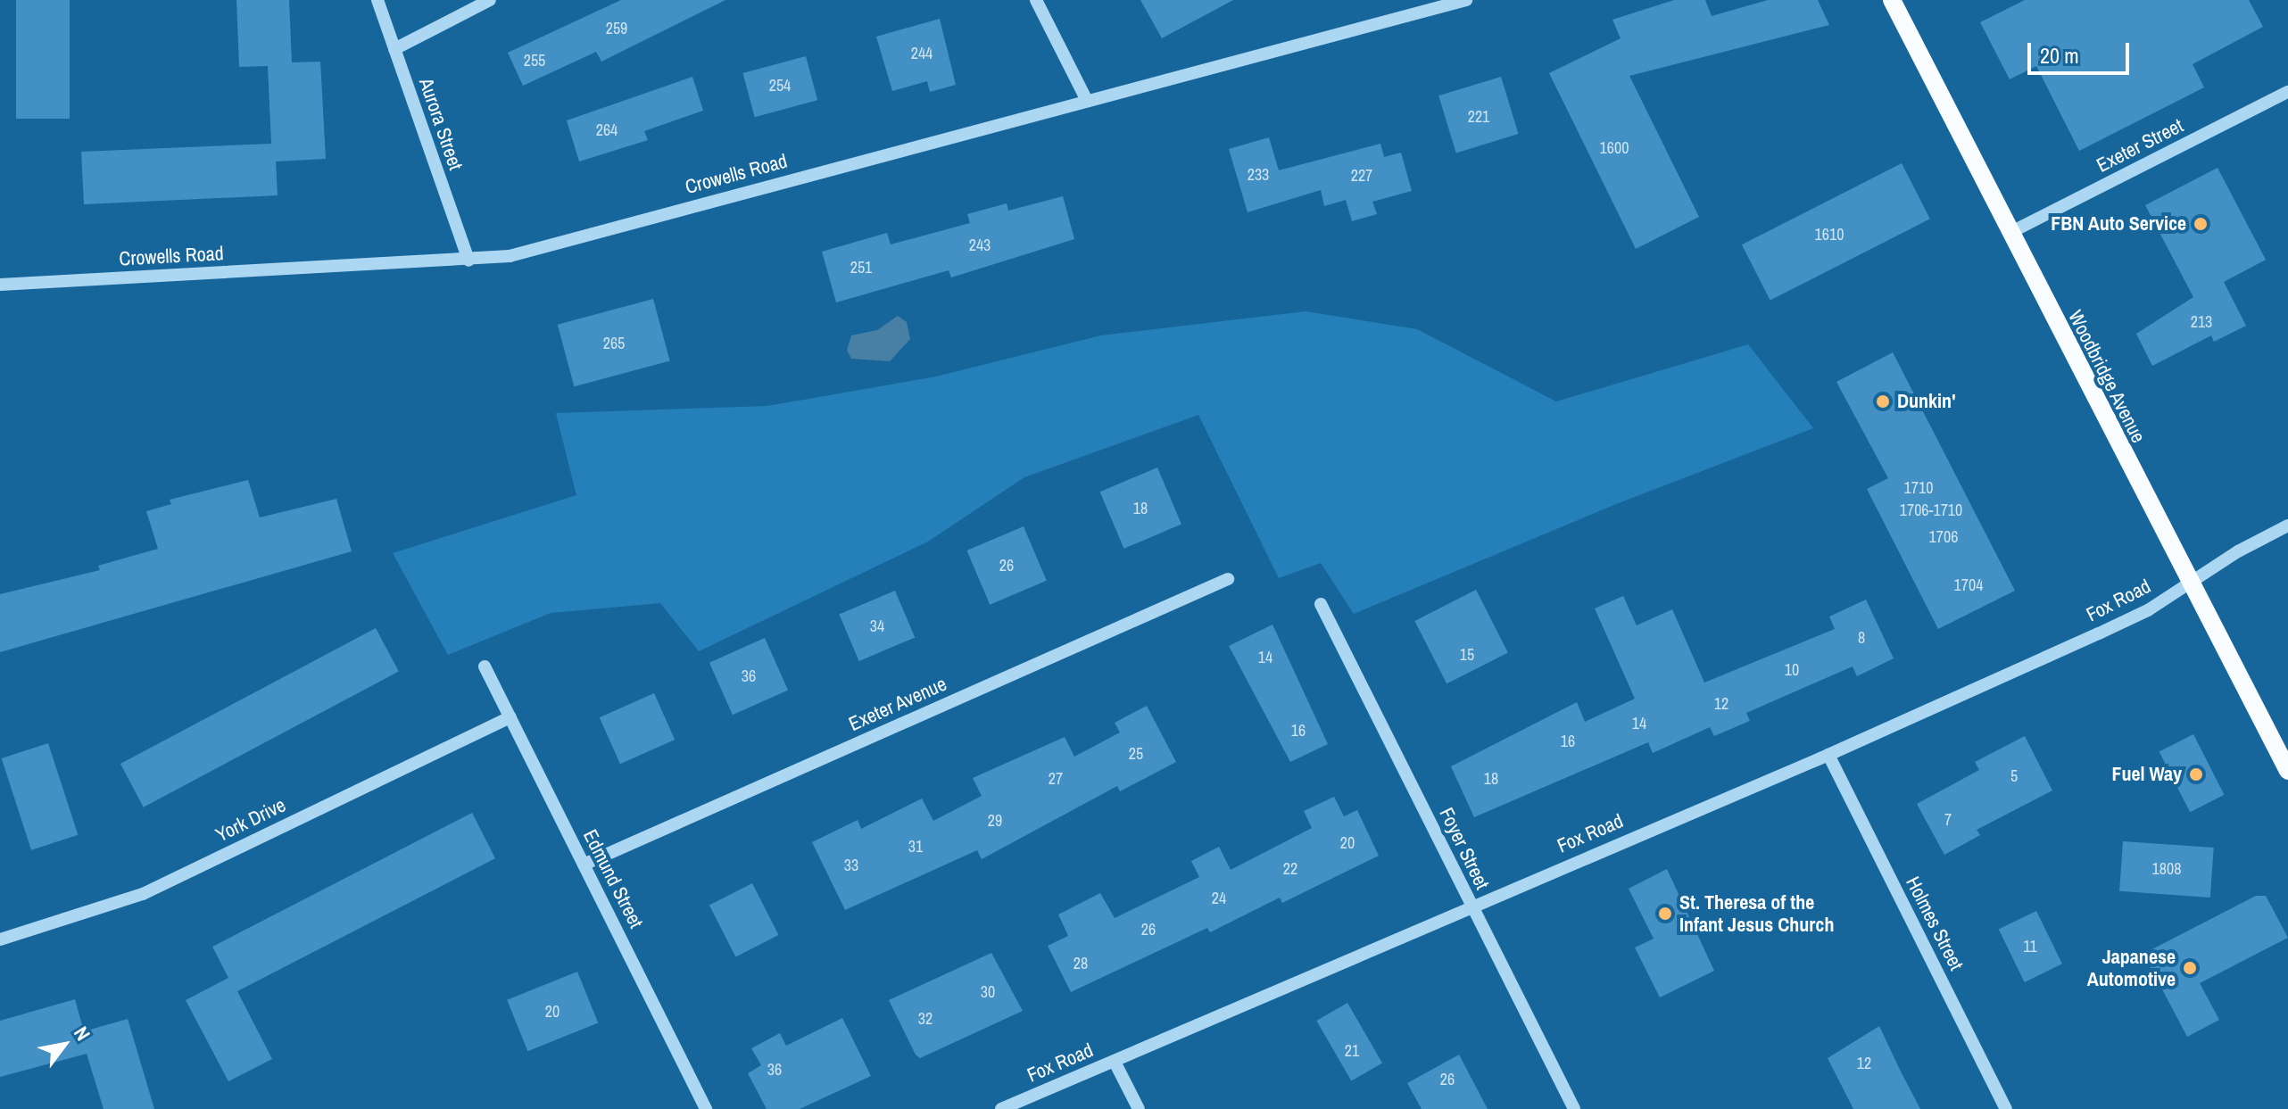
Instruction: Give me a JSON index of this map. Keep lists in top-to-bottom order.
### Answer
{
  "streets": {
    "main road": ["Woodbridge Avenue"],
    "street": [
      "Aurora Street",
      "Exeter Street",
      "Crowells Road",
      "Fox Road",
      "Exeter Avenue",
      "York Drive",
      "Foyer Street",
      "Edmund Street",
      "Holmes Street"
    ]
  },
  "crossings": [
    ["Aurora Street", "Crowells Road"],
    ["Exeter Street", "Woodbridge Avenue"],
    ["Woodbridge Avenue", "Fox Road"],
    ["Fox Road", "Foyer Street"],
    ["Fox Road", "Holmes Street"],
    ["Exeter Avenue", "Edmund Street"],
    ["York Drive", "Edmund Street"]
  ],
  "places": [
    "FBN Auto Service",
    "Dunkin'",
    "Fuel Way",
    "St. Theresa of the Infant Jesus Church",
    "Japanese Automotive"
  ],
  "house_numbers": [
    "259",
    "244",
    "255",
    "254",
    "221",
    "264",
    "1600",
    "233",
    "227",
    "1610",
    "243",
    "251",
    "213",
    "265",
    "1710",
    "18",
    "1706-1710",
    "1706",
    "26",
    "1704",
    "34",
    "8",
    "15",
    "14",
    "10",
    "36",
    "12",
    "14",
    "16",
    "16",
    "25",
    "5",
    "27",
    "18",
    "7",
    "29",
    "20",
    "31",
    "33",
    "22",
    "1808",
    "24",
    "26",
    "11",
    "28",
    "30",
    "20",
    "32",
    "21",
    "12",
    "36",
    "26"
  ],
  "scale_bar": "20 m",
  "north": "top right"
}
